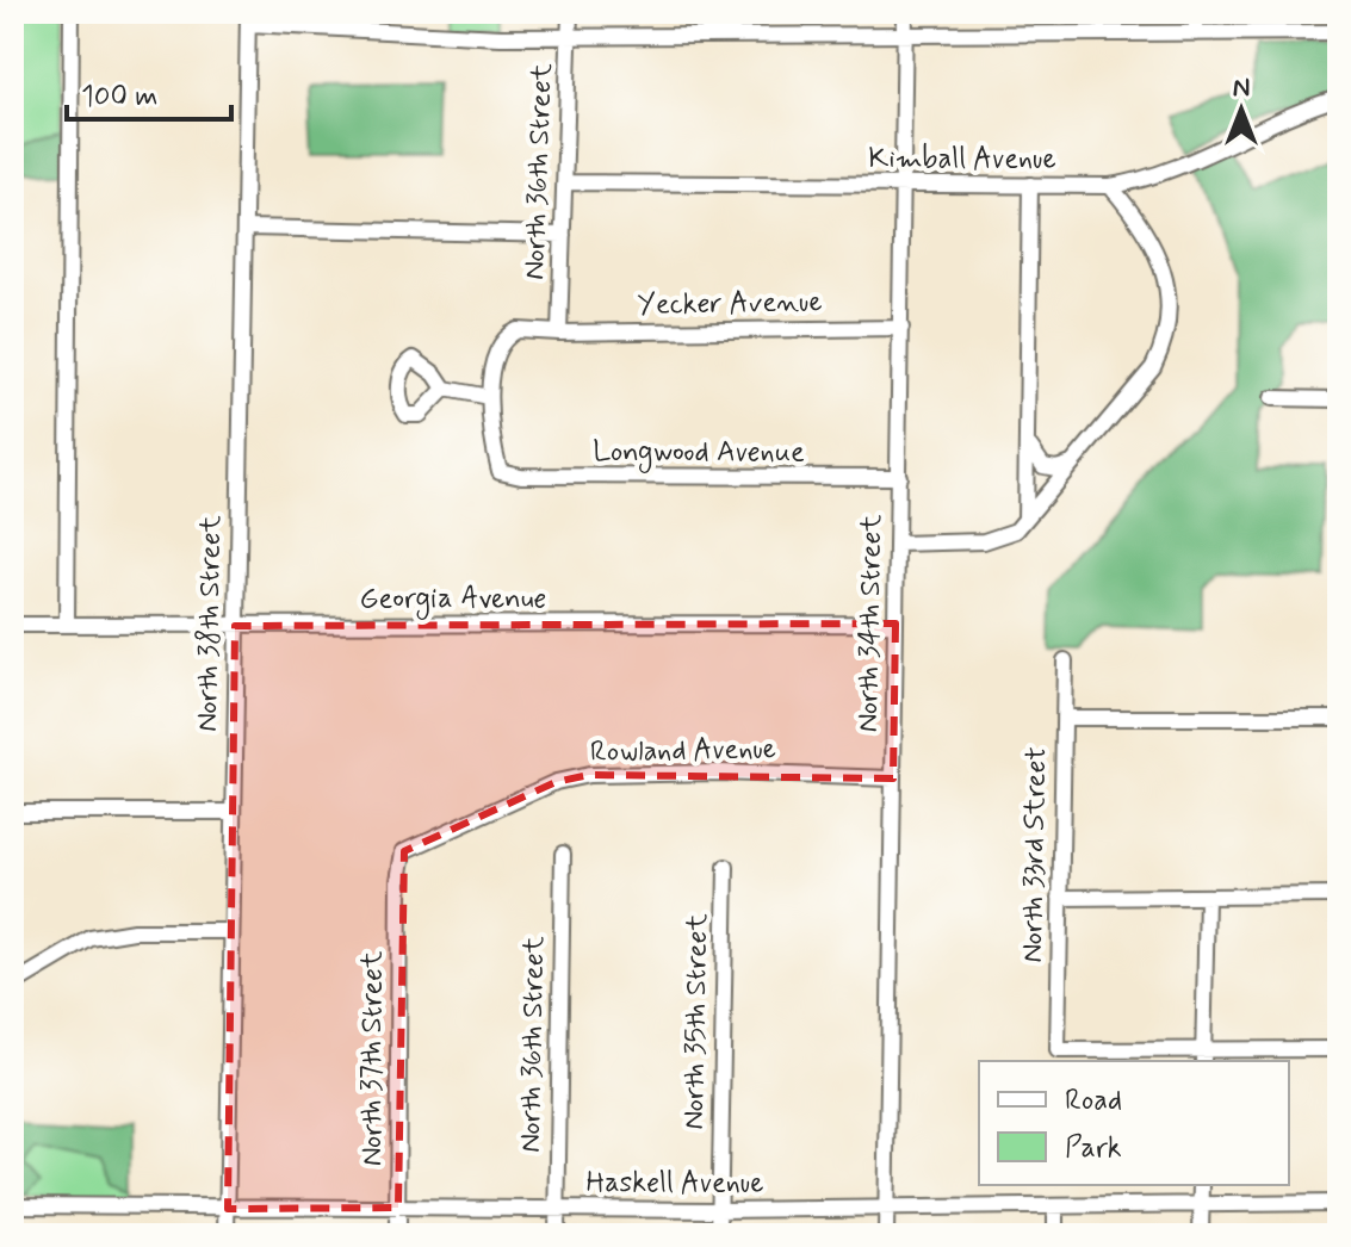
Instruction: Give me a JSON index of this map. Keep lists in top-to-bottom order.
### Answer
{
  "streets": {
    "street": [
      "Kimball Avenue",
      "North 36th Street",
      "Yecker Avenue",
      "Longwood Avenue",
      "Georgia Avenue",
      "North 38th Street",
      "North 34th Street",
      "Rowland Avenue",
      "North 33rd Street",
      "North 35th Street",
      "North 37th Street",
      "Haskell Avenue"
    ]
  },
  "crossings": [
    ["Kimball Avenue", "North 36th Street"],
    ["Kimball Avenue", "North 34th Street"],
    ["North 36th Street", "Yecker Avenue"],
    ["North 36th Street", "Haskell Avenue"],
    ["Yecker Avenue", "North 34th Street"],
    ["Longwood Avenue", "North 34th Street"],
    ["Georgia Avenue", "North 38th Street"],
    ["Georgia Avenue", "North 34th Street"],
    ["North 38th Street", "Haskell Avenue"],
    ["North 34th Street", "Rowland Avenue"],
    ["North 34th Street", "Haskell Avenue"],
    ["Rowland Avenue", "North 37th Street"],
    ["North 35th Street", "Haskell Avenue"],
    ["North 37th Street", "Haskell Avenue"]
  ],
  "legend": ["Road", "Park"],
  "scale_bar": "100 m",
  "north": "top"
}
